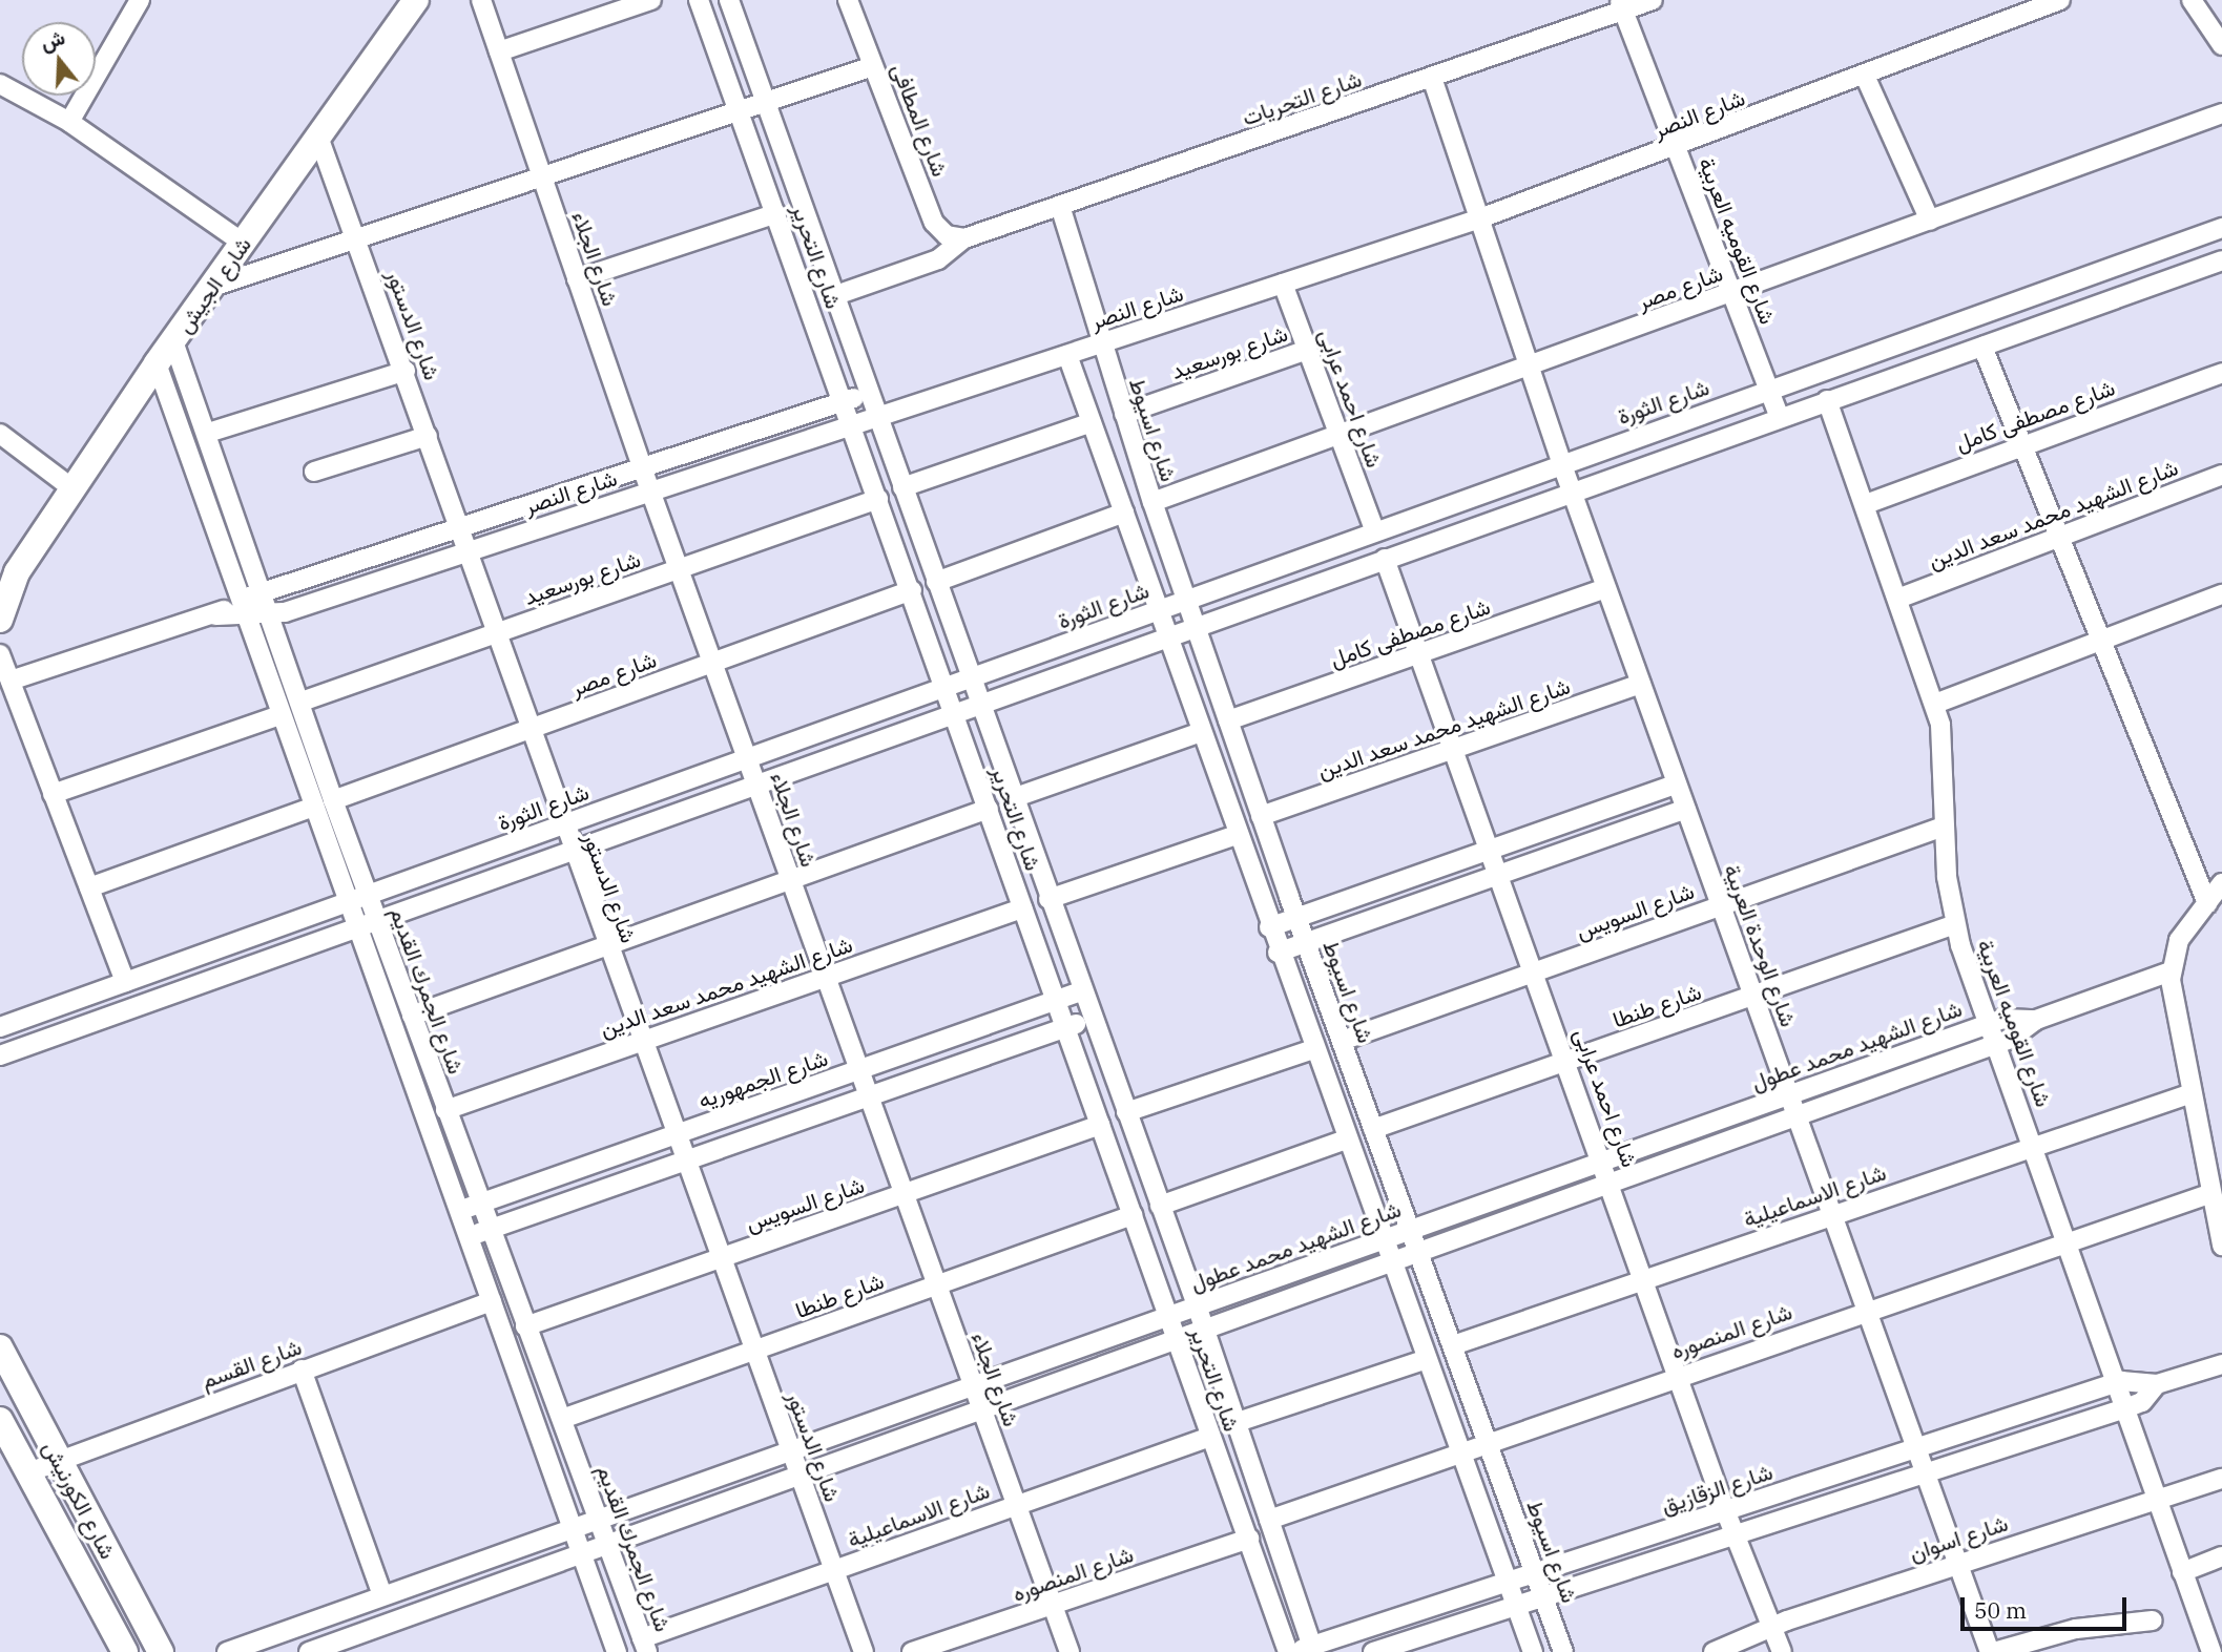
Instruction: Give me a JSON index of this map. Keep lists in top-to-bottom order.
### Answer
{
  "streets": {
    "main road": ["شارع الجيش", "شارع الكورنيش"],
    "street": [
      "شارع التحريات",
      "شارع النصر",
      "شارع المطافى",
      "شارع القوميه العربية",
      "شارع التحرير",
      "شارع الجلاء",
      "شارع مصر",
      "شارع الدستور",
      "شارع بورسعيد",
      "شارع احمد عرابى",
      "شارع الثورة",
      "شارع مصطفى كامل",
      "شارع اسيوط",
      "شارع الشهيد محمد سعد الدين",
      "شارع السويس",
      "شارع الوحدة العربية",
      "شارع الجمرك القديم",
      "شارع طنطا",
      "شارع الشهيد محمد عطول",
      "شارع الجمهوريه",
      "شارع الاسماعيلية",
      "شارع المنصوره",
      "شارع القسم",
      "شارع الزقازيق",
      "شارع اسوان"
    ]
  },
  "crossings": [
    ["شارع التحريات", "شارع المطافى"],
    ["شارع التحريات", "شارع القوميه العربية"],
    ["شارع التحريات", "شارع التحرير"],
    ["شارع التحريات", "شارع اسيوط"],
    ["شارع التحريات", "شارع الوحدة العربية"],
    ["شارع النصر", "شارع القوميه العربية"],
    ["شارع النصر", "شارع التحرير"],
    ["شارع النصر", "شارع الجلاء"],
    ["شارع النصر", "شارع الدستور"],
    ["شارع النصر", "شارع احمد عرابى"],
    ["شارع النصر", "شارع اسيوط"],
    ["شارع النصر", "شارع الوحدة العربية"],
    ["شارع النصر", "شارع الجمرك القديم"],
    ["شارع القوميه العربية", "شارع مصر"],
    ["شارع القوميه العربية", "شارع الثورة"],
    ["شارع القوميه العربية", "شارع مصطفى كامل"],
    ["شارع القوميه العربية", "شارع الشهيد محمد سعد الدين"],
    ["شارع القوميه العربية", "شارع السويس"],
    ["شارع القوميه العربية", "شارع طنطا"],
    ["شارع القوميه العربية", "شارع الشهيد محمد عطول"],
    ["شارع القوميه العربية", "شارع الاسماعيلية"],
    ["شارع القوميه العربية", "شارع المنصوره"],
    ["شارع القوميه العربية", "شارع الزقازيق"],
    ["شارع القوميه العربية", "شارع اسوان"],
    ["شارع التحرير", "شارع مصر"],
    ["شارع التحرير", "شارع بورسعيد"],
    ["شارع التحرير", "شارع الثورة"],
    ["شارع التحرير", "شارع الشهيد محمد سعد الدين"],
    ["شارع التحرير", "شارع السويس"],
    ["شارع التحرير", "شارع طنطا"],
    ["شارع التحرير", "شارع الشهيد محمد عطول"],
    ["شارع التحرير", "شارع الجمهوريه"],
    ["شارع التحرير", "شارع الاسماعيلية"],
    ["شارع التحرير", "شارع المنصوره"],
    ["شارع التحرير", "شارع الزقازيق"],
    ["شارع الجلاء", "شارع مصر"],
    ["شارع الجلاء", "شارع بورسعيد"],
    ["شارع الجلاء", "شارع الثورة"],
    ["شارع الجلاء", "شارع الشهيد محمد سعد الدين"],
    ["شارع الجلاء", "شارع السويس"],
    ["شارع الجلاء", "شارع طنطا"],
    ["شارع الجلاء", "شارع الشهيد محمد عطول"],
    ["شارع الجلاء", "شارع الجمهوريه"],
    ["شارع الجلاء", "شارع الاسماعيلية"],
    ["شارع الجلاء", "شارع المنصوره"],
    ["شارع الجيش", "شارع الدستور"],
    ["شارع الجيش", "شارع الجمرك القديم"],
    ["شارع مصر", "شارع الدستور"],
    ["شارع مصر", "شارع احمد عرابى"],
    ["شارع مصر", "شارع اسيوط"],
    ["شارع مصر", "شارع الوحدة العربية"],
    ["شارع مصر", "شارع الجمرك القديم"],
    ["شارع الدستور", "شارع بورسعيد"],
    ["شارع الدستور", "شارع الثورة"],
    ["شارع الدستور", "شارع الشهيد محمد سعد الدين"],
    ["شارع الدستور", "شارع السويس"],
    ["شارع الدستور", "شارع طنطا"],
    ["شارع الدستور", "شارع الشهيد محمد عطول"],
    ["شارع الدستور", "شارع الجمهوريه"],
    ["شارع الدستور", "شارع الاسماعيلية"],
    ["شارع بورسعيد", "شارع احمد عرابى"],
    ["شارع بورسعيد", "شارع اسيوط"],
    ["شارع بورسعيد", "شارع الجمرك القديم"],
    ["شارع احمد عرابى", "شارع الثورة"],
    ["شارع احمد عرابى", "شارع مصطفى كامل"],
    ["شارع احمد عرابى", "شارع الشهيد محمد سعد الدين"],
    ["شارع احمد عرابى", "شارع السويس"],
    ["شارع احمد عرابى", "شارع طنطا"],
    ["شارع احمد عرابى", "شارع الشهيد محمد عطول"],
    ["شارع احمد عرابى", "شارع الاسماعيلية"],
    ["شارع احمد عرابى", "شارع المنصوره"],
    ["شارع احمد عرابى", "شارع الزقازيق"],
    ["شارع احمد عرابى", "شارع اسوان"],
    ["شارع الثورة", "شارع اسيوط"],
    ["شارع الثورة", "شارع الوحدة العربية"],
    ["شارع الثورة", "شارع الجمرك القديم"],
    ["شارع مصطفى كامل", "شارع اسيوط"],
    ["شارع مصطفى كامل", "شارع الوحدة العربية"],
    ["شارع اسيوط", "شارع الشهيد محمد سعد الدين"],
    ["شارع اسيوط", "شارع السويس"],
    ["شارع اسيوط", "شارع طنطا"],
    ["شارع اسيوط", "شارع الشهيد محمد عطول"],
    ["شارع اسيوط", "شارع الاسماعيلية"],
    ["شارع اسيوط", "شارع المنصوره"],
    ["شارع اسيوط", "شارع الزقازيق"],
    ["شارع الشهيد محمد سعد الدين", "شارع الوحدة العربية"],
    ["شارع الشهيد محمد سعد الدين", "شارع الجمرك القديم"],
    ["شارع السويس", "شارع الوحدة العربية"],
    ["شارع السويس", "شارع الجمرك القديم"],
    ["شارع الوحدة العربية", "شارع طنطا"],
    ["شارع الوحدة العربية", "شارع الشهيد محمد عطول"],
    ["شارع الوحدة العربية", "شارع الاسماعيلية"],
    ["شارع الوحدة العربية", "شارع المنصوره"],
    ["شارع الوحدة العربية", "شارع الزقازيق"],
    ["شارع الوحدة العربية", "شارع اسوان"],
    ["شارع الجمرك القديم", "شارع طنطا"],
    ["شارع الجمرك القديم", "شارع الشهيد محمد عطول"],
    ["شارع الجمرك القديم", "شارع الجمهوريه"],
    ["شارع الجمرك القديم", "شارع الاسماعيلية"],
    ["شارع الجمرك القديم", "شارع القسم"],
    ["شارع القسم", "شارع الكورنيش"]
  ],
  "scale_bar": "50 m",
  "north": "top"
}
